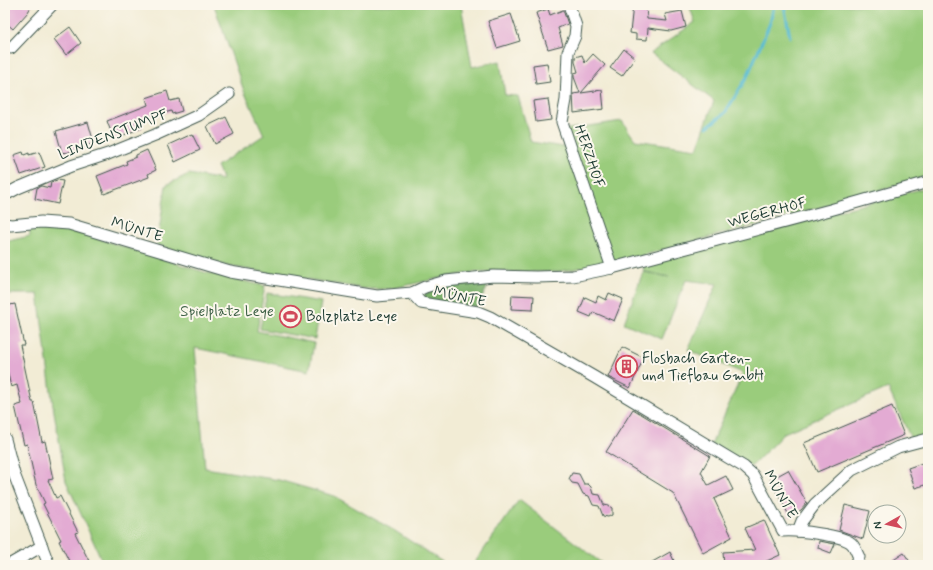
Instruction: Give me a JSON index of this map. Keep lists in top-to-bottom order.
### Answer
{
  "streets": {
    "street": [
      "LINDENSTUMPF",
      "HERZHOF",
      "WEGERHOF",
      "MÜNTE"
    ]
  },
  "crossings": [
    ["HERZHOF", "WEGERHOF"],
    ["WEGERHOF", "MÜNTE"]
  ],
  "parks": ["Spielplatz Leye"],
  "places": {
    "sports": ["Bolzplatz Leye"],
    "building": ["Flosbach Garten- und Tiefbau GmbH"]
  },
  "north": "left"
}
